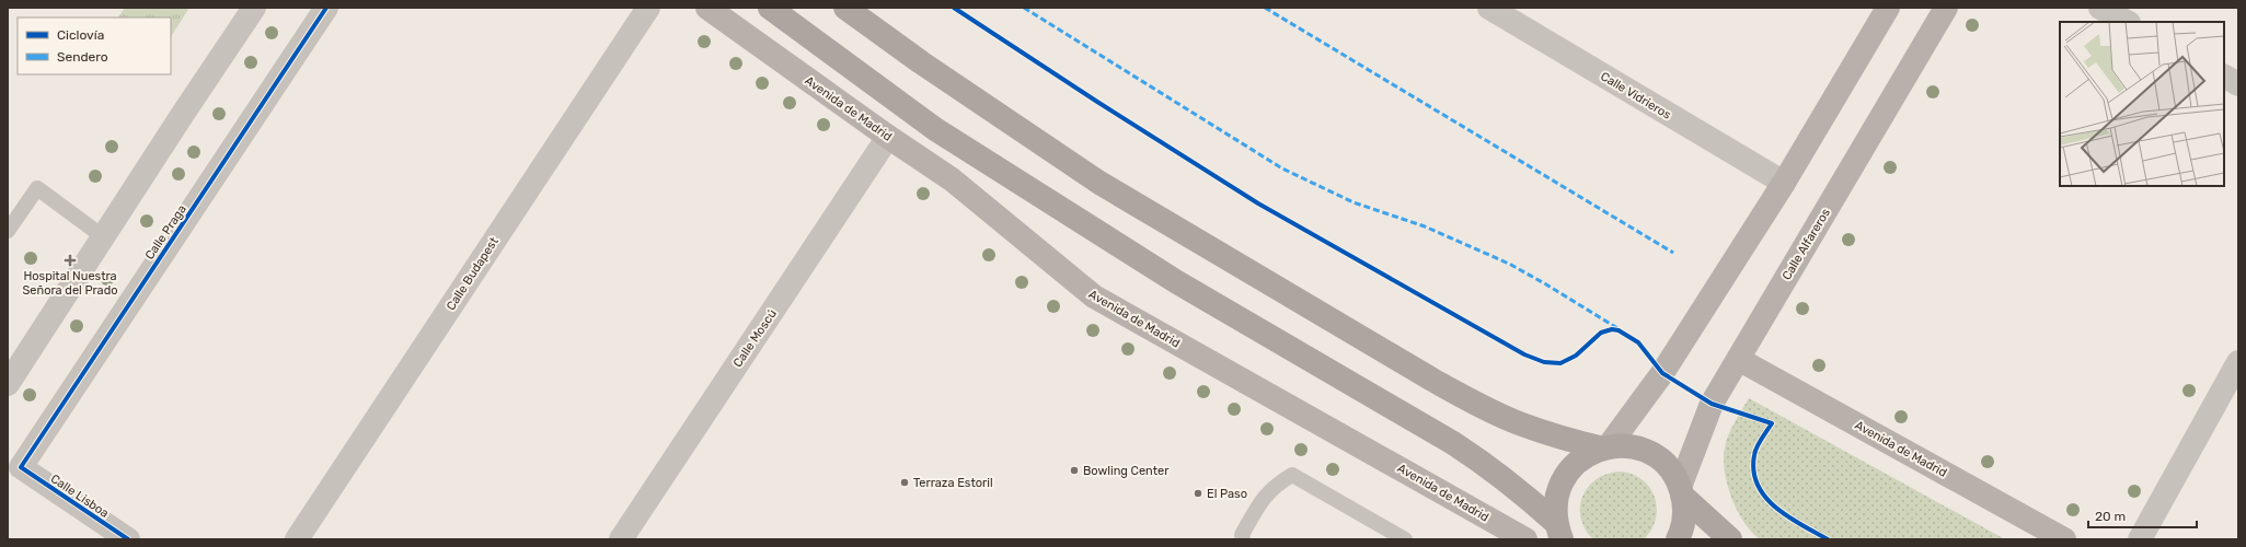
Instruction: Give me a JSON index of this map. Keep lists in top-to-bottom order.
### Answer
{
  "streets": {
    "street": [
      "Calle Vidrieros",
      "Avenida de Madrid",
      "Calle Praga",
      "Calle Alfareros",
      "Calle Budapest",
      "Calle Moscú",
      "Calle Lisboa"
    ]
  },
  "crossings": [
    ["Avenida de Madrid", "Calle Alfareros"],
    ["Avenida de Madrid", "Calle Moscú"],
    ["Calle Praga", "Calle Lisboa"]
  ],
  "places": {
    "health": ["Hospital Nuestra Señora del Prado"],
    "other": ["Bowling Center", "Terraza Estoril", "El Paso"]
  },
  "legend": ["Ciclovía", "Sendero"],
  "scale_bar": "20 m"
}
